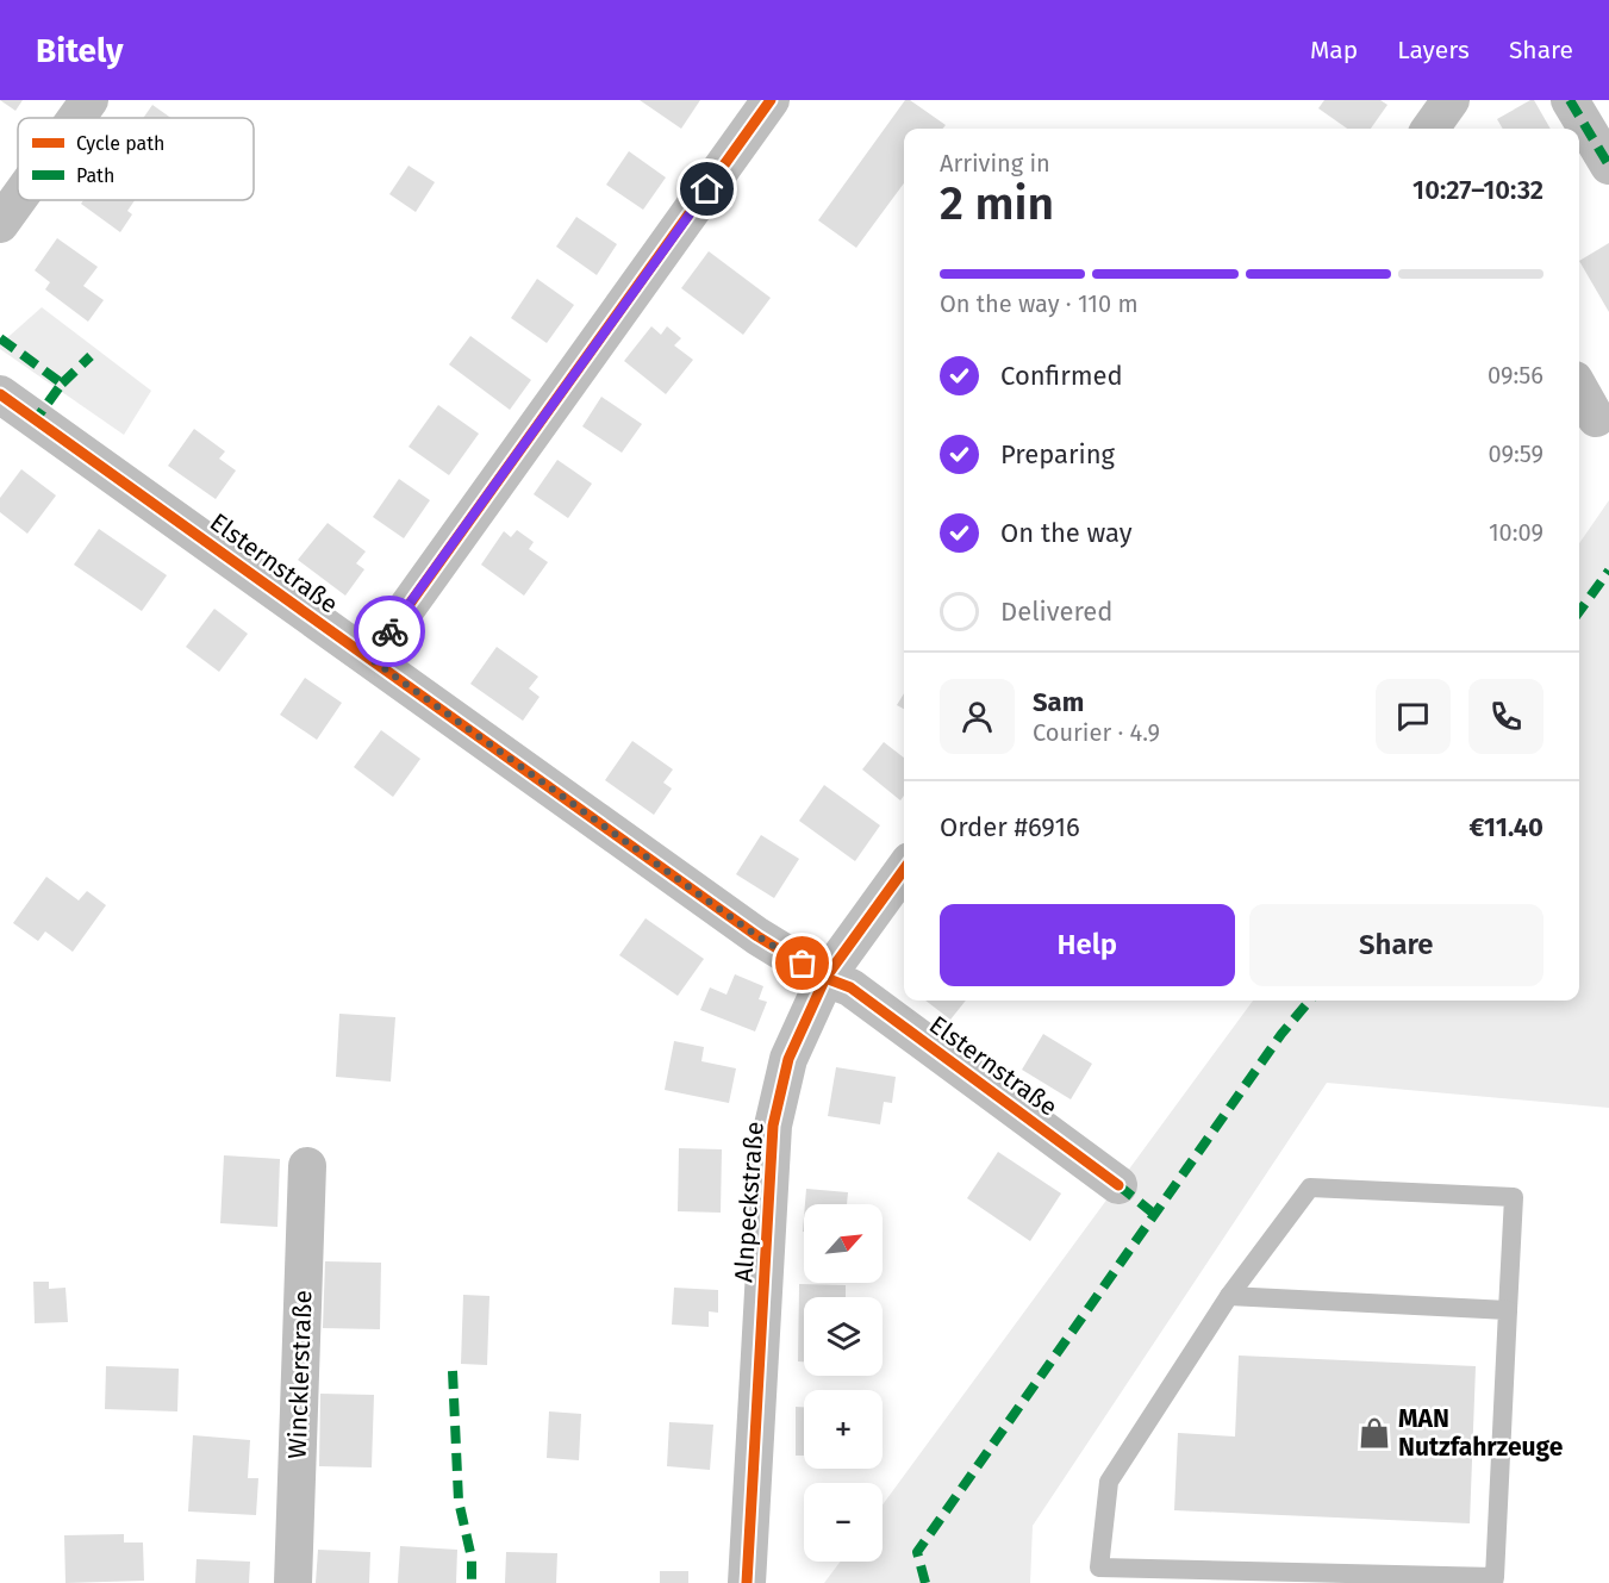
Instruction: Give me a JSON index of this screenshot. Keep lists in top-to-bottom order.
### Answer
{
  "streets": {
    "street": ["Elsternstraße", "Alnpeckstraße", "Wincklerstraße"]
  },
  "crossings": [
    ["Elsternstraße", "Alnpeckstraße"]
  ],
  "places": {
    "shop": ["MAN Nutzfahrzeuge"]
  },
  "legend": ["Cycle path", "Path"],
  "north": "top right",
  "page": {
    "header": "Bitely",
    "nav": ["Map", "Layers", "Share"],
    "heading": ["2 min", "Arriving in", "10:27–10:32"],
    "panel": [
      "Sam",
      "Courier · 4.9",
      "Order #6916",
      "€11.40"
    ],
    "bar": "On the way · 110 m",
    "list": [
      ["Confirmed", "09:56"],
      ["Preparing", "09:59"],
      ["On the way", "10:09"],
      "Delivered"
    ],
    "buttons": ["Help", "Share"],
    "map_buttons": ["+", "−"]
  }
}
